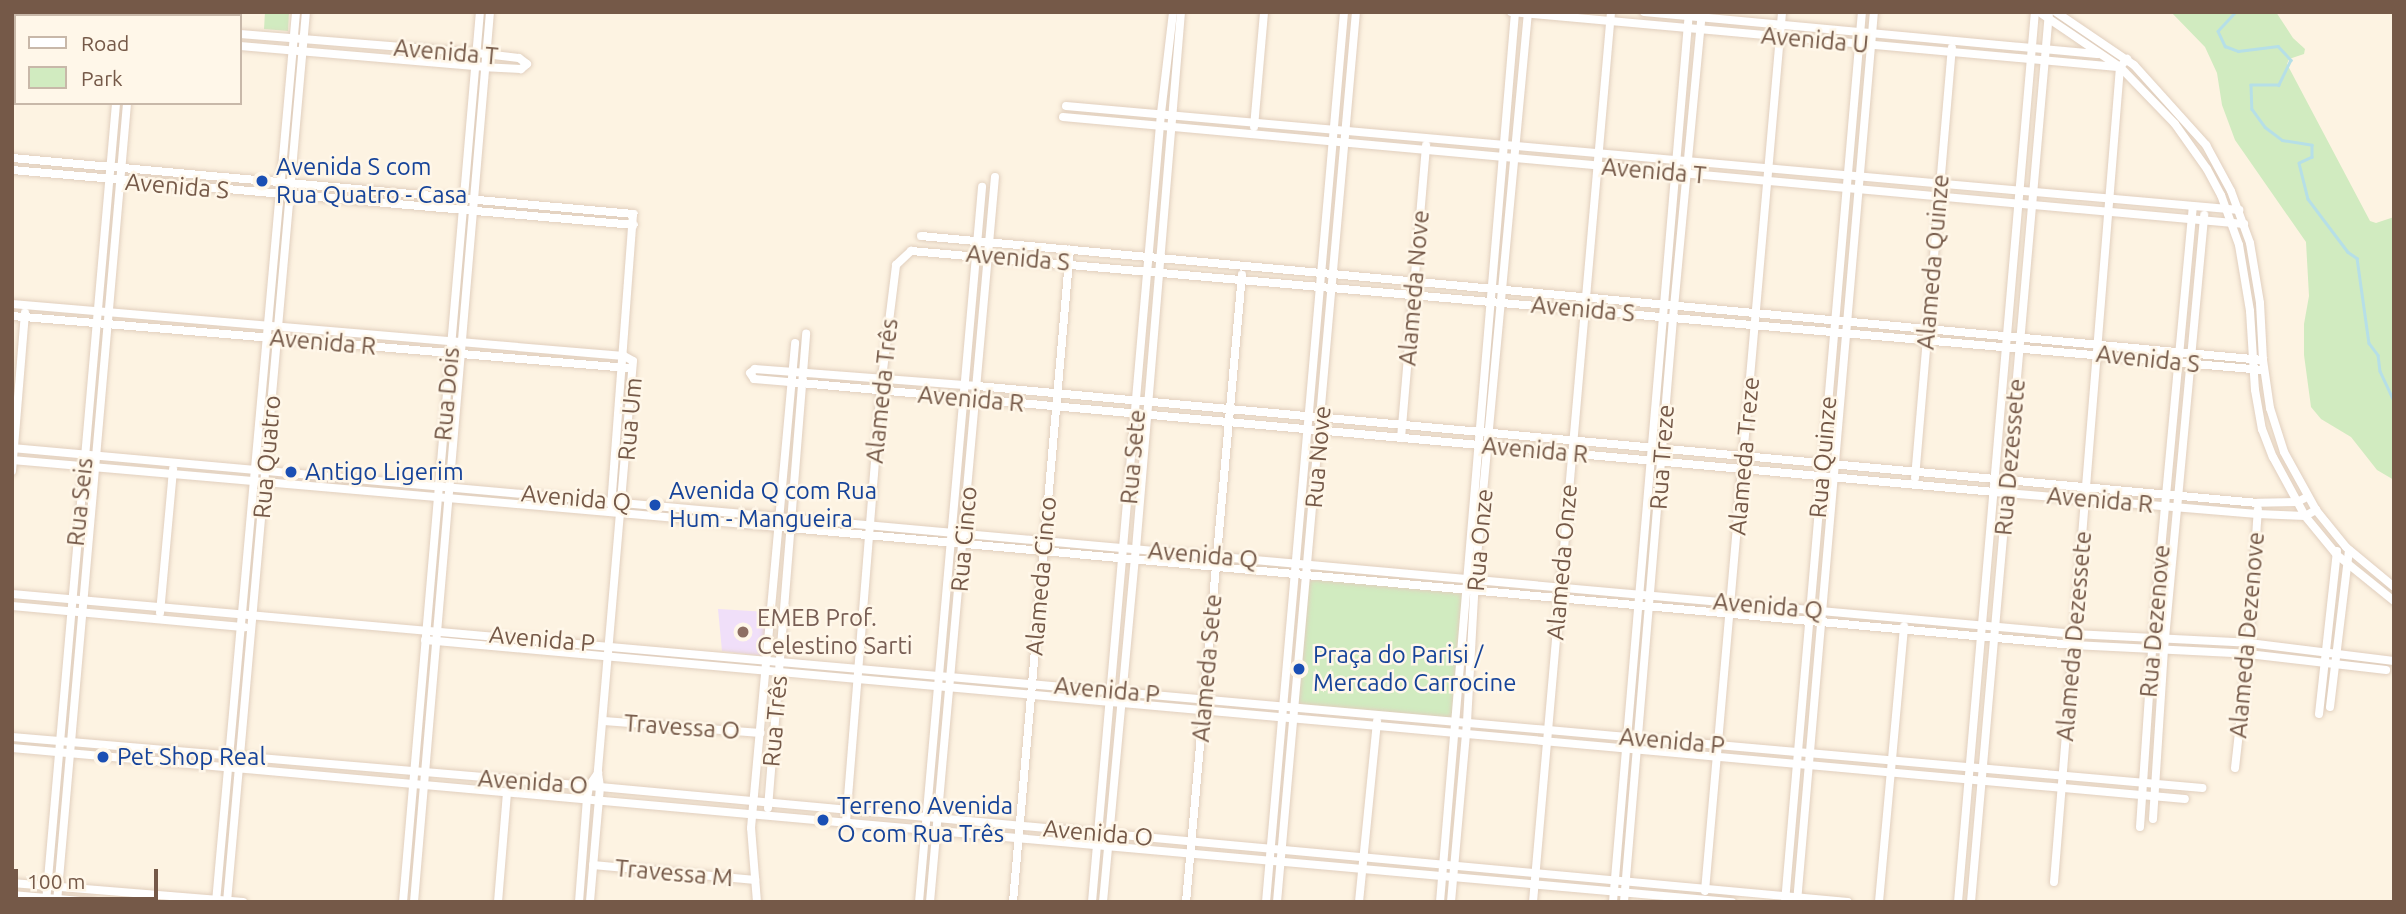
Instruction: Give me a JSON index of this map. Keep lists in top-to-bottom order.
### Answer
{
  "streets": {
    "street": [
      "Avenida U",
      "Avenida T",
      "Avenida S",
      "Alameda Quinze",
      "Alameda Nove",
      "Avenida R",
      "Alameda Três",
      "Rua Dois",
      "Rua Um",
      "Alameda Treze",
      "Rua Quatro",
      "Rua Sete",
      "Rua Nove",
      "Rua Treze",
      "Rua Quinze",
      "Rua Dezessete",
      "Avenida Q",
      "Rua Seis",
      "Rua Cinco",
      "Rua Onze",
      "Alameda Onze",
      "Alameda Cinco",
      "Rua Dezenove",
      "Alameda Dezenove",
      "Alameda Dezessete",
      "Avenida P",
      "Alameda Sete",
      "Rua Três",
      "Travessa O",
      "Avenida O",
      "Travessa M"
    ]
  },
  "crossings": [
    ["Avenida U", "Alameda Quinze"],
    ["Avenida U", "Alameda Treze"],
    ["Avenida U", "Rua Treze"],
    ["Avenida U", "Rua Quinze"],
    ["Avenida U", "Rua Dezessete"],
    ["Avenida U", "Rua Onze"],
    ["Avenida U", "Alameda Onze"],
    ["Avenida U", "Alameda Dezessete"],
    ["Avenida T", "Alameda Quinze"],
    ["Avenida T", "Alameda Nove"],
    ["Avenida T", "Rua Dois"],
    ["Avenida T", "Alameda Treze"],
    ["Avenida T", "Rua Quatro"],
    ["Avenida T", "Rua Sete"],
    ["Avenida T", "Rua Nove"],
    ["Avenida T", "Rua Treze"],
    ["Avenida T", "Rua Quinze"],
    ["Avenida T", "Rua Dezessete"],
    ["Avenida T", "Rua Onze"],
    ["Avenida T", "Alameda Onze"],
    ["Avenida T", "Rua Dezenove"],
    ["Avenida T", "Alameda Dezessete"],
    ["Avenida S", "Alameda Quinze"],
    ["Avenida S", "Alameda Nove"],
    ["Avenida S", "Alameda Três"],
    ["Avenida S", "Rua Dois"],
    ["Avenida S", "Rua Um"],
    ["Avenida S", "Alameda Treze"],
    ["Avenida S", "Rua Quatro"],
    ["Avenida S", "Rua Sete"],
    ["Avenida S", "Rua Nove"],
    ["Avenida S", "Rua Treze"],
    ["Avenida S", "Rua Quinze"],
    ["Avenida S", "Rua Dezessete"],
    ["Avenida S", "Rua Seis"],
    ["Avenida S", "Rua Cinco"],
    ["Avenida S", "Rua Onze"],
    ["Avenida S", "Alameda Onze"],
    ["Avenida S", "Alameda Cinco"],
    ["Avenida S", "Rua Dezenove"],
    ["Avenida S", "Alameda Dezessete"],
    ["Avenida S", "Alameda Sete"],
    ["Alameda Quinze", "Avenida R"],
    ["Alameda Nove", "Avenida R"],
    ["Avenida R", "Alameda Três"],
    ["Avenida R", "Rua Dois"],
    ["Avenida R", "Rua Um"],
    ["Avenida R", "Alameda Treze"],
    ["Avenida R", "Rua Quatro"],
    ["Avenida R", "Rua Sete"],
    ["Avenida R", "Rua Nove"],
    ["Avenida R", "Rua Treze"],
    ["Avenida R", "Rua Quinze"],
    ["Avenida R", "Rua Dezessete"],
    ["Avenida R", "Rua Seis"],
    ["Avenida R", "Rua Cinco"],
    ["Avenida R", "Rua Onze"],
    ["Avenida R", "Alameda Onze"],
    ["Avenida R", "Alameda Cinco"],
    ["Avenida R", "Rua Dezenove"],
    ["Avenida R", "Alameda Dezenove"],
    ["Avenida R", "Alameda Dezessete"],
    ["Avenida R", "Alameda Sete"],
    ["Avenida R", "Rua Três"],
    ["Alameda Três", "Avenida Q"],
    ["Alameda Três", "Avenida P"],
    ["Alameda Três", "Avenida O"],
    ["Rua Dois", "Avenida Q"],
    ["Rua Dois", "Avenida P"],
    ["Rua Dois", "Avenida O"],
    ["Rua Um", "Avenida Q"],
    ["Rua Um", "Avenida P"],
    ["Rua Um", "Travessa O"],
    ["Rua Um", "Avenida O"],
    ["Rua Um", "Travessa M"],
    ["Alameda Treze", "Avenida Q"],
    ["Alameda Treze", "Avenida P"],
    ["Alameda Treze", "Avenida O"],
    ["Rua Quatro", "Avenida Q"],
    ["Rua Quatro", "Avenida P"],
    ["Rua Quatro", "Avenida O"],
    ["Rua Sete", "Avenida Q"],
    ["Rua Sete", "Avenida P"],
    ["Rua Sete", "Avenida O"],
    ["Rua Nove", "Avenida Q"],
    ["Rua Nove", "Avenida P"],
    ["Rua Nove", "Avenida O"],
    ["Rua Treze", "Avenida Q"],
    ["Rua Treze", "Avenida P"],
    ["Rua Treze", "Avenida O"],
    ["Rua Quinze", "Avenida Q"],
    ["Rua Quinze", "Avenida P"],
    ["Rua Quinze", "Avenida O"],
    ["Rua Dezessete", "Avenida Q"],
    ["Rua Dezessete", "Avenida P"],
    ["Avenida Q", "Rua Seis"],
    ["Avenida Q", "Rua Cinco"],
    ["Avenida Q", "Rua Onze"],
    ["Avenida Q", "Alameda Onze"],
    ["Avenida Q", "Alameda Cinco"],
    ["Avenida Q", "Rua Dezenove"],
    ["Avenida Q", "Alameda Dezenove"],
    ["Avenida Q", "Alameda Dezessete"],
    ["Avenida Q", "Alameda Sete"],
    ["Avenida Q", "Rua Três"],
    ["Rua Seis", "Avenida P"],
    ["Rua Seis", "Avenida O"],
    ["Rua Cinco", "Avenida P"],
    ["Rua Cinco", "Avenida O"],
    ["Rua Onze", "Avenida P"],
    ["Rua Onze", "Avenida O"],
    ["Alameda Onze", "Avenida P"],
    ["Alameda Onze", "Avenida O"],
    ["Alameda Cinco", "Avenida P"],
    ["Alameda Cinco", "Avenida O"],
    ["Rua Dezenove", "Avenida P"],
    ["Alameda Dezessete", "Avenida P"],
    ["Avenida P", "Alameda Sete"],
    ["Avenida P", "Rua Três"],
    ["Alameda Sete", "Avenida O"],
    ["Rua Três", "Travessa O"],
    ["Rua Três", "Avenida O"],
    ["Rua Três", "Travessa M"]
  ],
  "places": [
    "Avenida S com Rua Quatro - Casa",
    "Antigo Ligerim",
    "Avenida Q com Rua Hum - Mangueira",
    "EMEB Prof. Celestino Sarti",
    "Praça do Parisi / Mercado Carrocine",
    "Pet Shop Real",
    "Terreno Avenida O com Rua Três"
  ],
  "legend": ["Road", "Park"],
  "scale_bar": "100 m"
}
